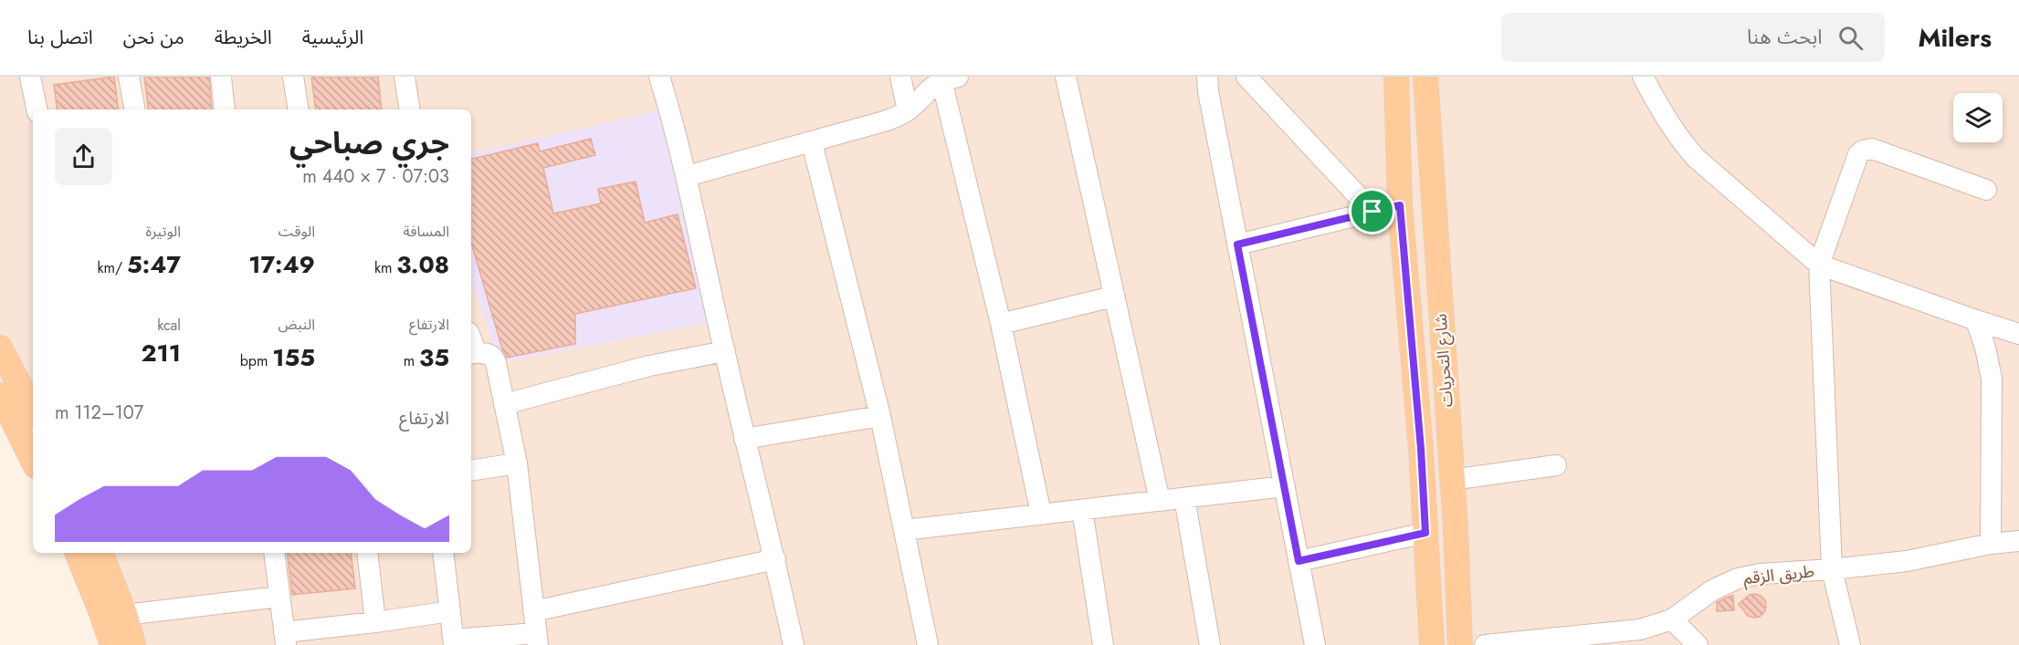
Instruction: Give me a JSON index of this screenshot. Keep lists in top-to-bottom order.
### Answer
{
  "streets": {
    "main road": ["شارع التحريات"],
    "street": ["طريق الزقم"]
  },
  "page": {
    "header": "Milers",
    "search": "ابحث هنا",
    "nav": [
      "الرئيسية",
      "الخريطة",
      "من نحن",
      "اتصل بنا"
    ],
    "heading": ["جري صباحي", "07:03 · 7 × 440 m"],
    "stats": [
      ["المسافة", "3.08 km"],
      ["الوقت", "17:49"],
      ["الوتيرة", "5:47 /km"],
      ["الارتفاع", "35 m"],
      ["النبض", "155 bpm"],
      ["kcal", "211"]
    ],
    "chart": ["الارتفاع", "107–112 m"]
  }
}
